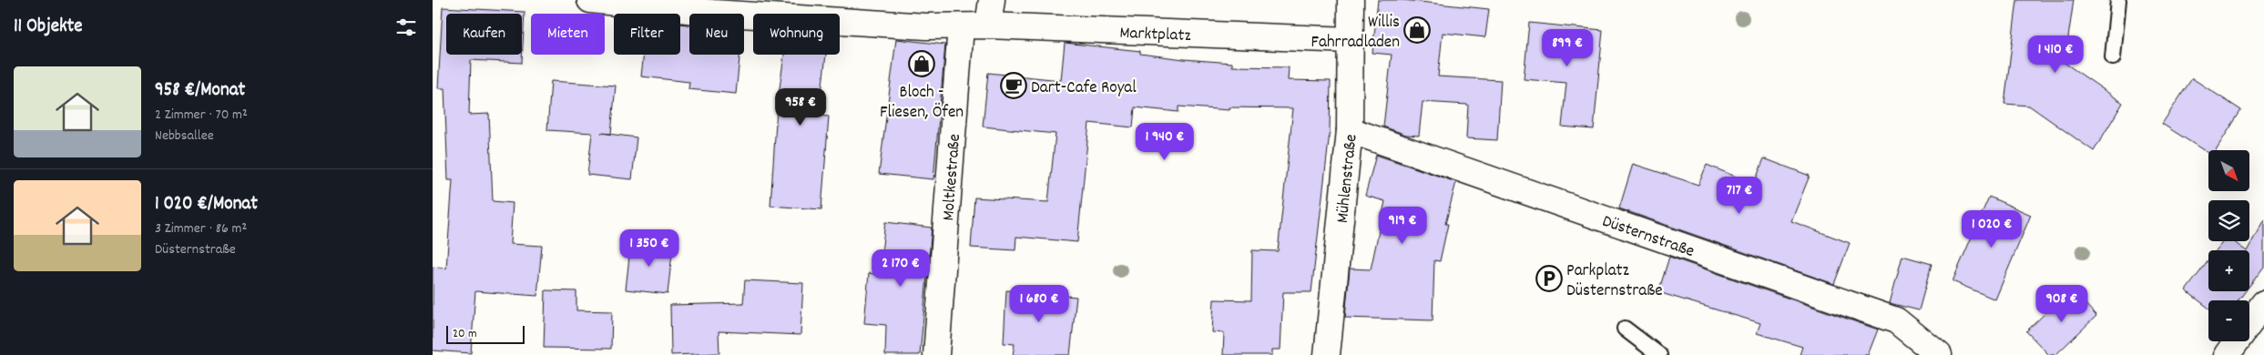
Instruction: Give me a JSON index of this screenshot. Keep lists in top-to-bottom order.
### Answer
{
  "streets": {
    "street": [
      "Marktplatz",
      "Moltkestraße",
      "Mühlenstraße",
      "Düsternstraße"
    ]
  },
  "crossings": [
    ["Marktplatz", "Moltkestraße"],
    ["Marktplatz", "Mühlenstraße"],
    ["Mühlenstraße", "Düsternstraße"]
  ],
  "places": {
    "shop": ["Willis Fahrradladen", "Bloch - Fliesen, Öfen"],
    "cafe": ["Dart-Cafe Royal"],
    "parking": ["Parkplatz Düsternstraße"]
  },
  "scale_bar": "20 m",
  "north": "bottom right",
  "page": {
    "heading": "11 Objekte",
    "chip": [
      "Kaufen",
      "Mieten",
      "Filter",
      "Neu",
      "Wohnung"
    ],
    "price": [
      "899 €",
      "1 410 €",
      "958 €",
      "1 940 €",
      "717 €",
      "919 €",
      "1 020 €",
      "1 350 €",
      "2 170 €",
      "1 680 €",
      "908 €"
    ],
    "list": [
      {
        "name": "958 €/Monat",
        "note": "2 Zimmer · 70 m² · Nebbsallee"
      },
      {
        "name": "1 020 €/Monat",
        "note": "3 Zimmer · 86 m² · Düsternstraße"
      }
    ],
    "map_buttons": ["+", "−"],
    "scale": "20 m"
  }
}
